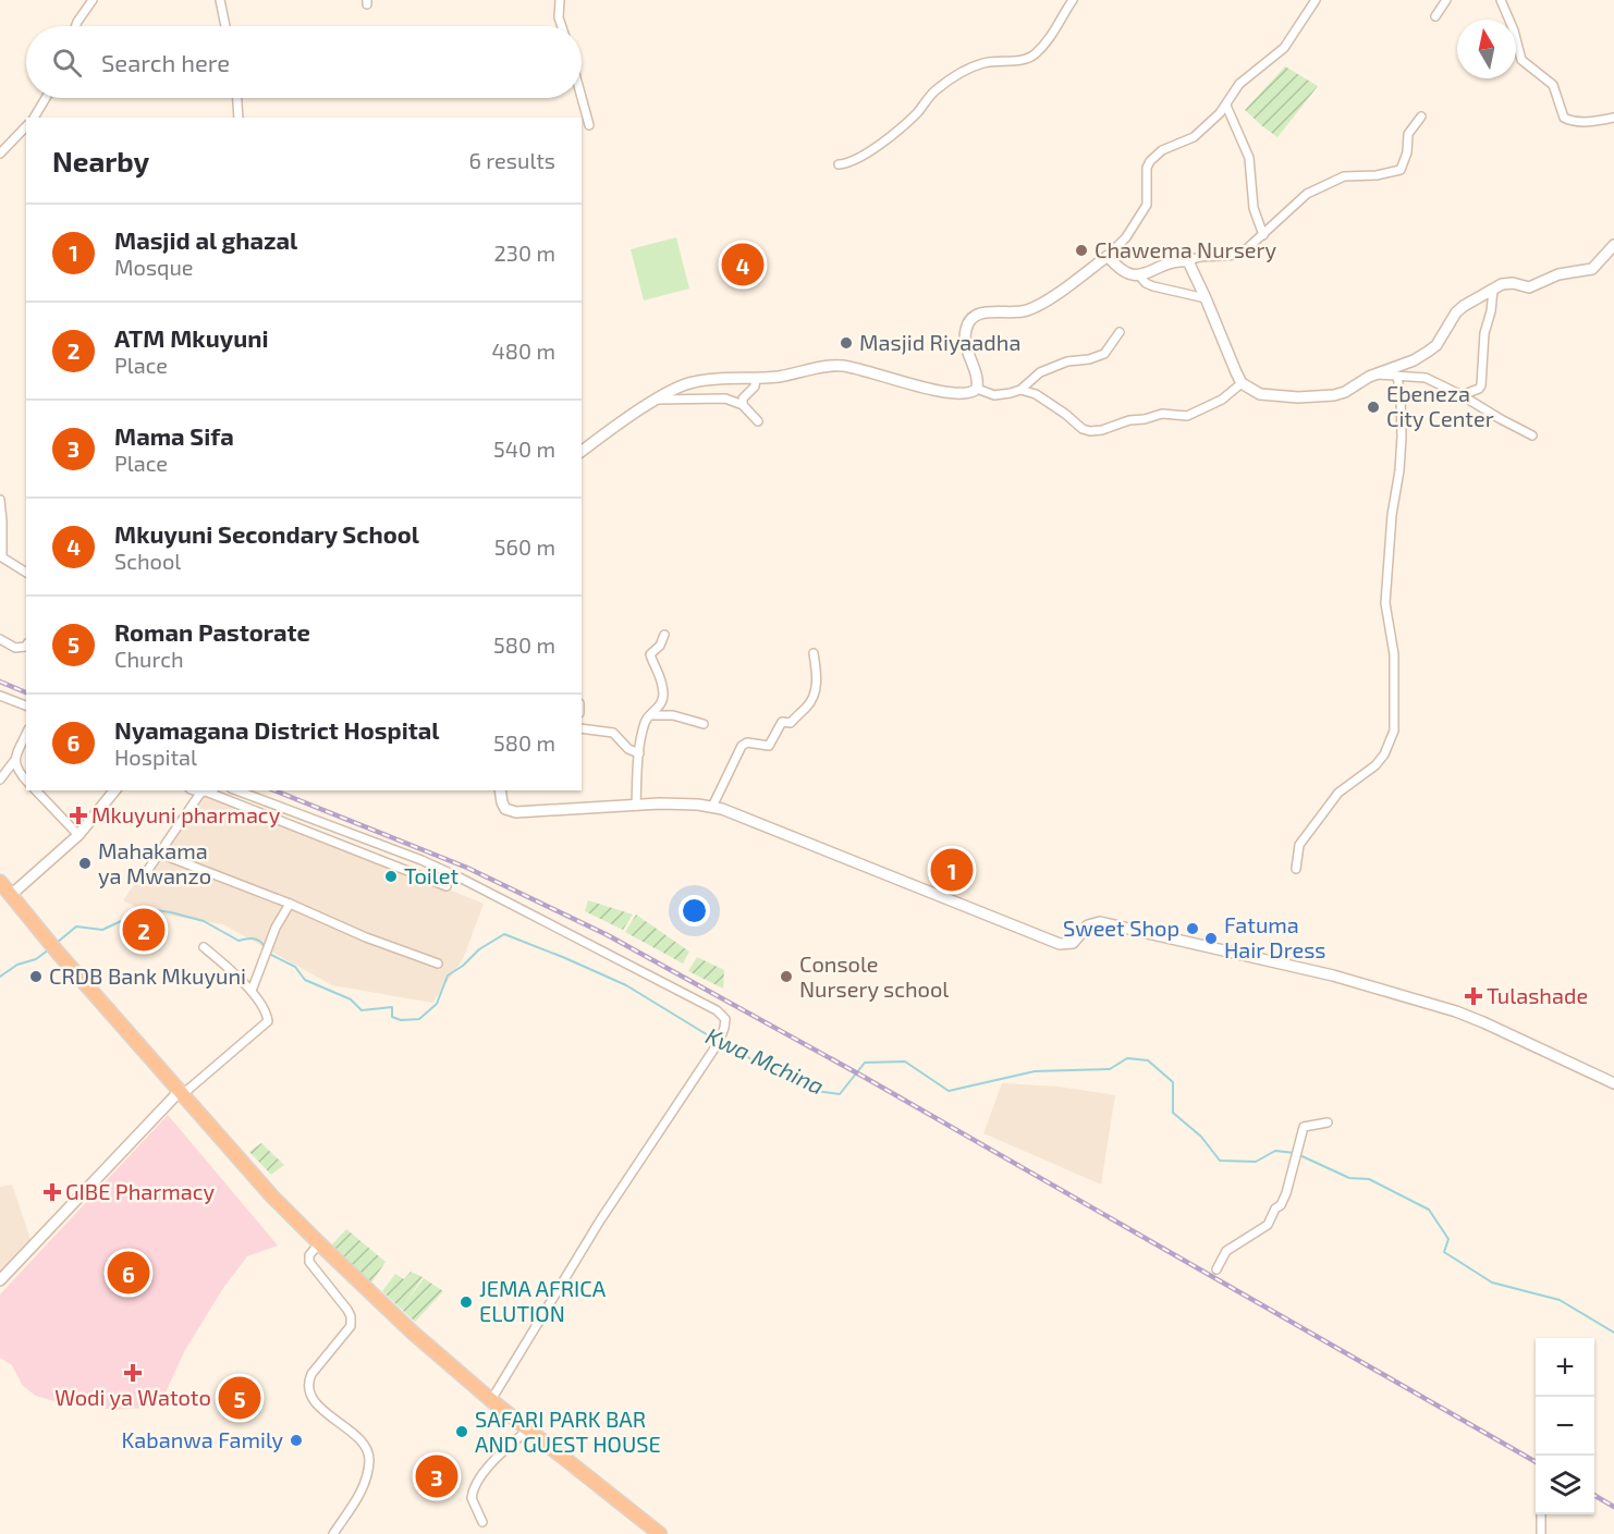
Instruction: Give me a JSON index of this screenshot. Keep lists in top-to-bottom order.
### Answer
{
  "water": ["Kwa Mchina"],
  "places": {
    "other": [
      "Chawema Nursery",
      "Masjid Riyaadha",
      "Ebeneza City Center",
      "Mahakama ya Mwanzo",
      "Toilet",
      "Sweet Shop",
      "Fatuma Hair Dress",
      "CRDB Bank Mkuyuni",
      "Console Nursery school",
      "JEMA AFRICA ELUTION",
      "SAFARI PARK BAR AND GUEST HOUSE",
      "Kabanwa Family"
    ],
    "health": [
      "Mkuyuni pharmacy",
      "Tulashade",
      "GIBE Pharmacy",
      "Wodi ya Watoto"
    ]
  },
  "north": "top",
  "page": {
    "search": "Search here",
    "heading": ["Nearby", "6 results"],
    "list": [
      {
        "mark": "1",
        "name": "Masjid al ghazal",
        "note": "Mosque",
        "value": "230 m"
      },
      {
        "mark": "2",
        "name": "ATM Mkuyuni",
        "note": "Place",
        "value": "480 m"
      },
      {
        "mark": "3",
        "name": "Mama Sifa",
        "note": "Place",
        "value": "540 m"
      },
      {
        "mark": "4",
        "name": "Mkuyuni Secondary School",
        "note": "School",
        "value": "560 m"
      },
      {
        "mark": "5",
        "name": "Roman Pastorate",
        "note": "Church",
        "value": "580 m"
      },
      {
        "mark": "6",
        "name": "Nyamagana District Hospital",
        "note": "Hospital",
        "value": "580 m"
      }
    ],
    "pins": [
      "4",
      "1",
      "2",
      "6",
      "5",
      "3"
    ],
    "map_buttons": ["+", "−"]
  }
}
